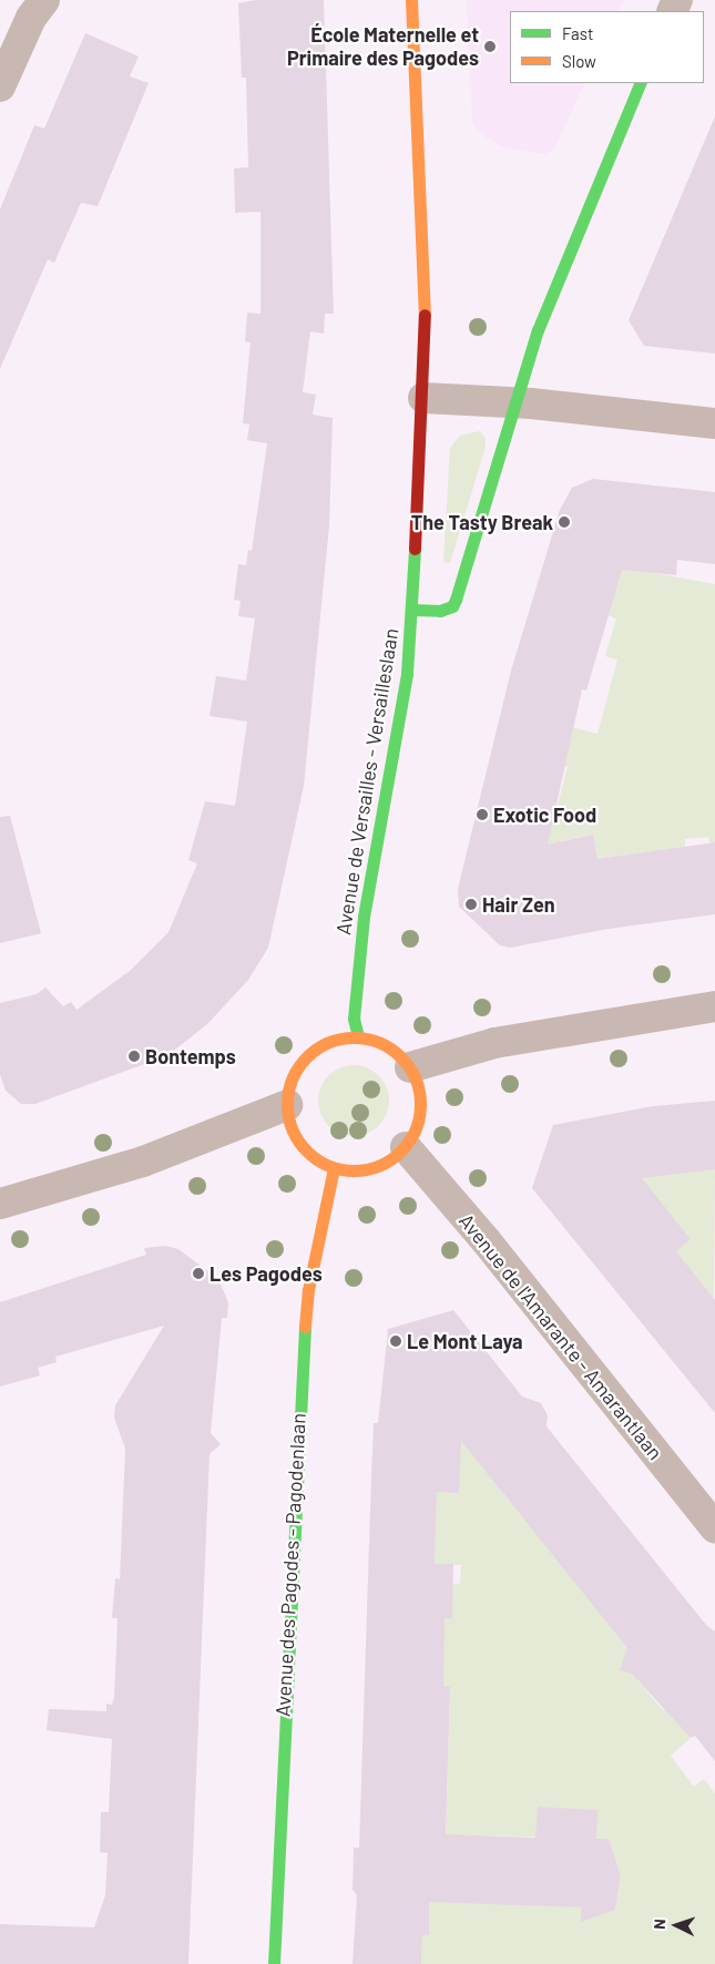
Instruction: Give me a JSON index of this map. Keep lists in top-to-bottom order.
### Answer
{
  "streets": {
    "street": ["Avenue de Versailles - Versailleslaan", "Avenue de l'Amarante - Amarantlaan", "Avenue des Pagodes - Pagodenlaan"]
  },
  "crossings": [
    ["Avenue de Versailles - Versailleslaan", "Avenue de l'Amarante - Amarantlaan"],
    ["Avenue de Versailles - Versailleslaan", "Avenue des Pagodes - Pagodenlaan"],
    ["Avenue de l'Amarante - Amarantlaan", "Avenue des Pagodes - Pagodenlaan"]
  ],
  "places": [
    "École Maternelle et Primaire des Pagodes",
    "The Tasty Break",
    "Exotic Food",
    "Hair Zen",
    "Bontemps",
    "Les Pagodes",
    "Le Mont Laya"
  ],
  "legend": ["Fast", "Slow"],
  "north": "left"
}
